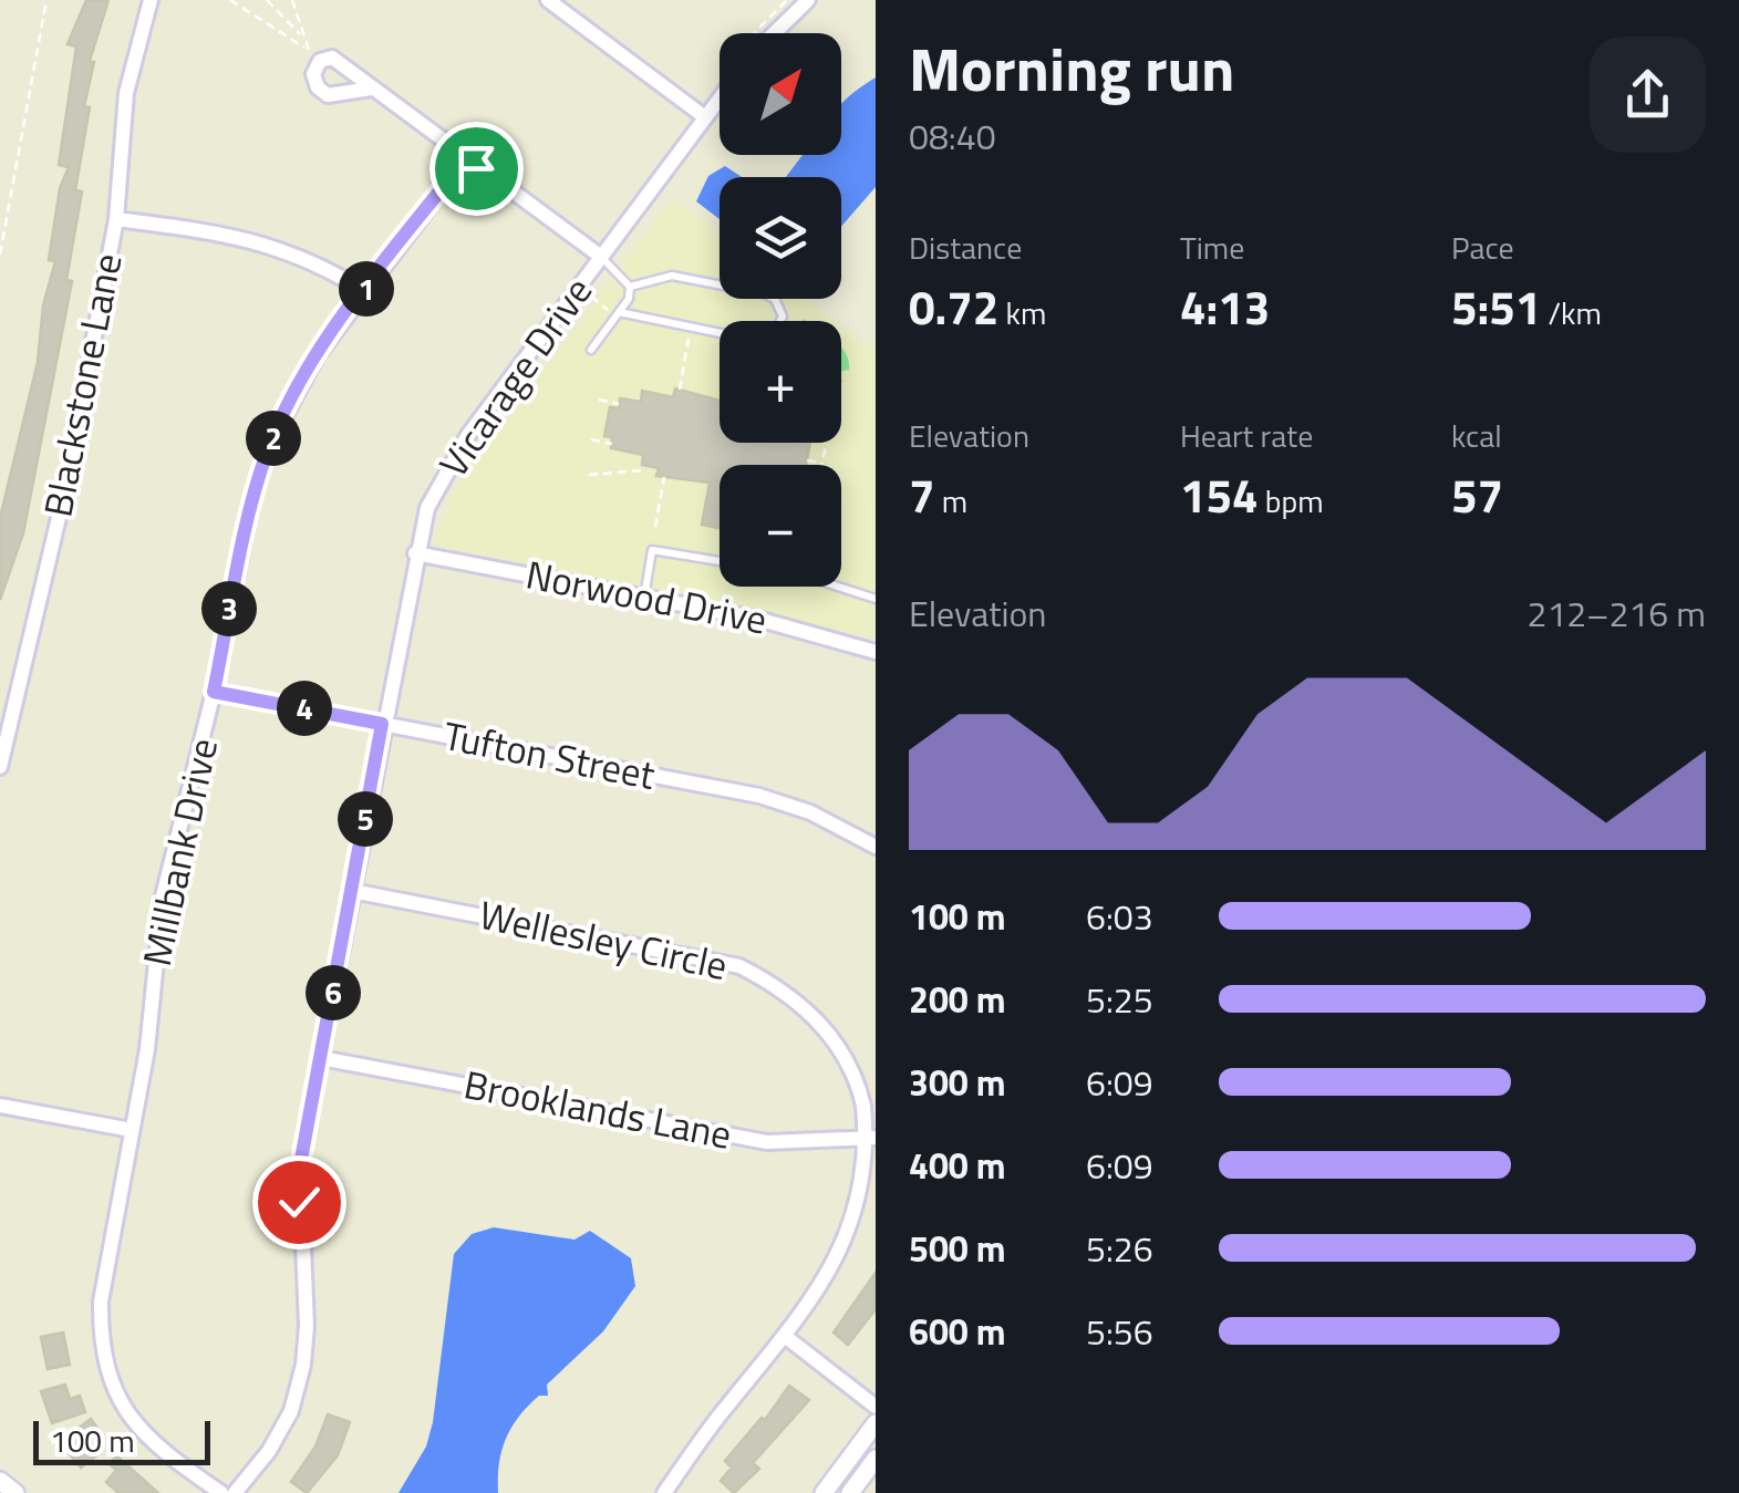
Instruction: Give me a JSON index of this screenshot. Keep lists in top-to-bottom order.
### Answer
{
  "streets": {
    "street": [
      "Vicarage Drive",
      "Blackstone Lane",
      "Norwood Drive",
      "Tufton Street",
      "Millbank Drive",
      "Wellesley Circle",
      "Brooklands Lane"
    ]
  },
  "crossings": [
    ["Vicarage Drive", "Norwood Drive"],
    ["Vicarage Drive", "Tufton Street"],
    ["Vicarage Drive", "Wellesley Circle"],
    ["Vicarage Drive", "Brooklands Lane"],
    ["Tufton Street", "Millbank Drive"],
    ["Wellesley Circle", "Brooklands Lane"]
  ],
  "scale_bar": "100 m",
  "north": "top right",
  "page": {
    "heading": ["Morning run", "08:40"],
    "map_buttons": ["+", "−"],
    "stats": [
      ["Distance", "0.72 km"],
      ["Time", "4:13"],
      ["Pace", "5:51 /km"],
      ["Elevation", "7 m"],
      ["Heart rate", "154 bpm"],
      ["kcal", "57"]
    ],
    "pins": [
      "1",
      "2",
      "3",
      "4",
      "5",
      "6"
    ],
    "chart": ["Elevation", "212–216 m"],
    "list": [
      {
        "name": "100 m",
        "note": "6:03"
      },
      {
        "name": "200 m",
        "note": "5:25"
      },
      {
        "name": "300 m",
        "note": "6:09"
      },
      {
        "name": "400 m",
        "note": "6:09"
      },
      {
        "name": "500 m",
        "note": "5:26"
      },
      {
        "name": "600 m",
        "note": "5:56"
      }
    ],
    "scale": "100 m"
  }
}
